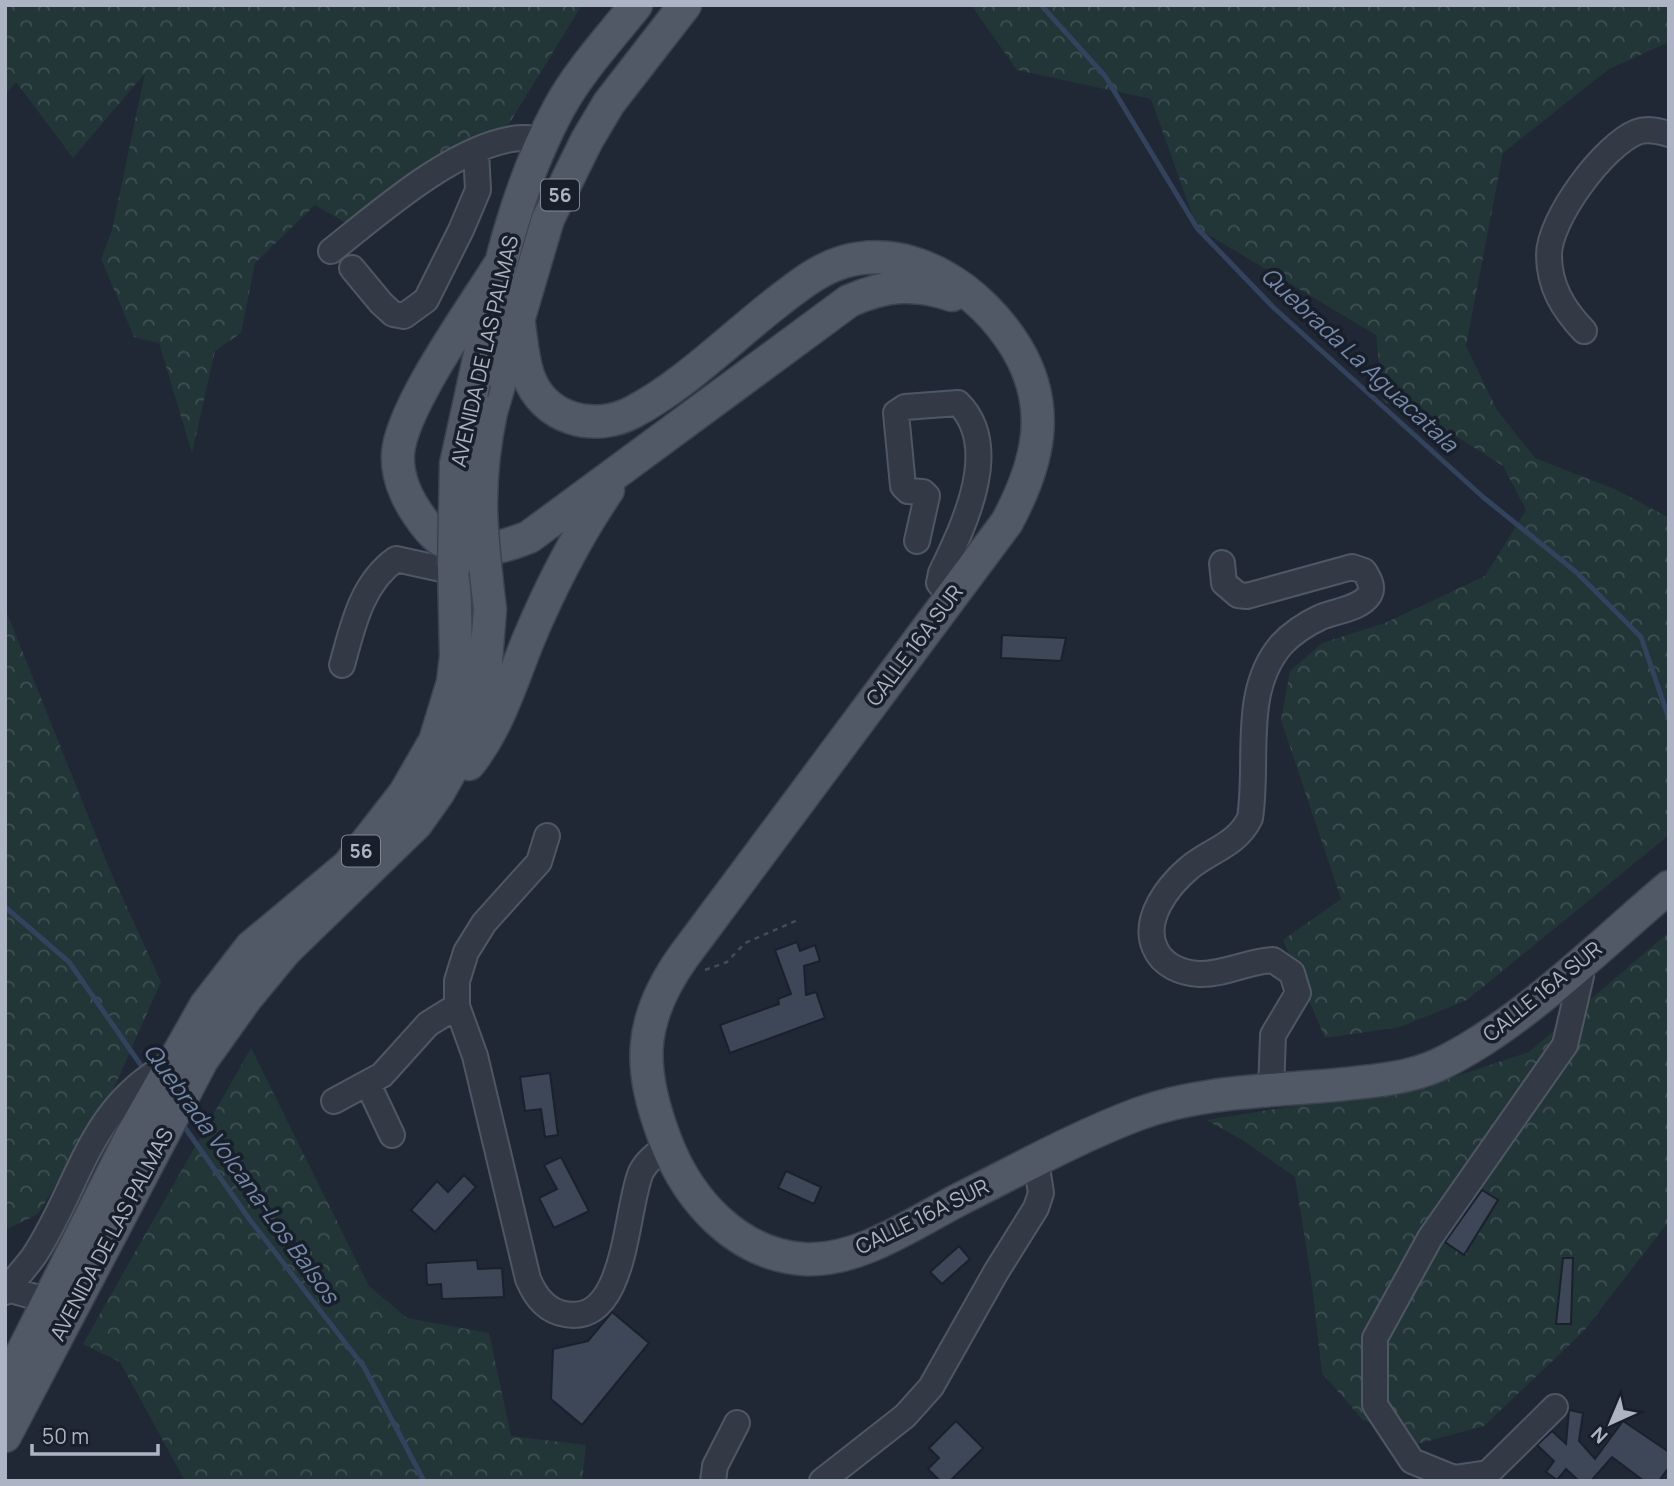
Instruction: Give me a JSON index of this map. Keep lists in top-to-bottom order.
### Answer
{
  "streets": {
    "main road": ["56", "AVENIDA DE LAS PALMAS", "CALLE 16A SUR"]
  },
  "crossings": [
    ["AVENIDA DE LAS PALMAS", "CALLE 16A SUR"]
  ],
  "water": ["Quebrada La Aguacatala", "Quebrada Volcana-Los Balsos"],
  "scale_bar": "50 m",
  "north": "bottom left"
}
